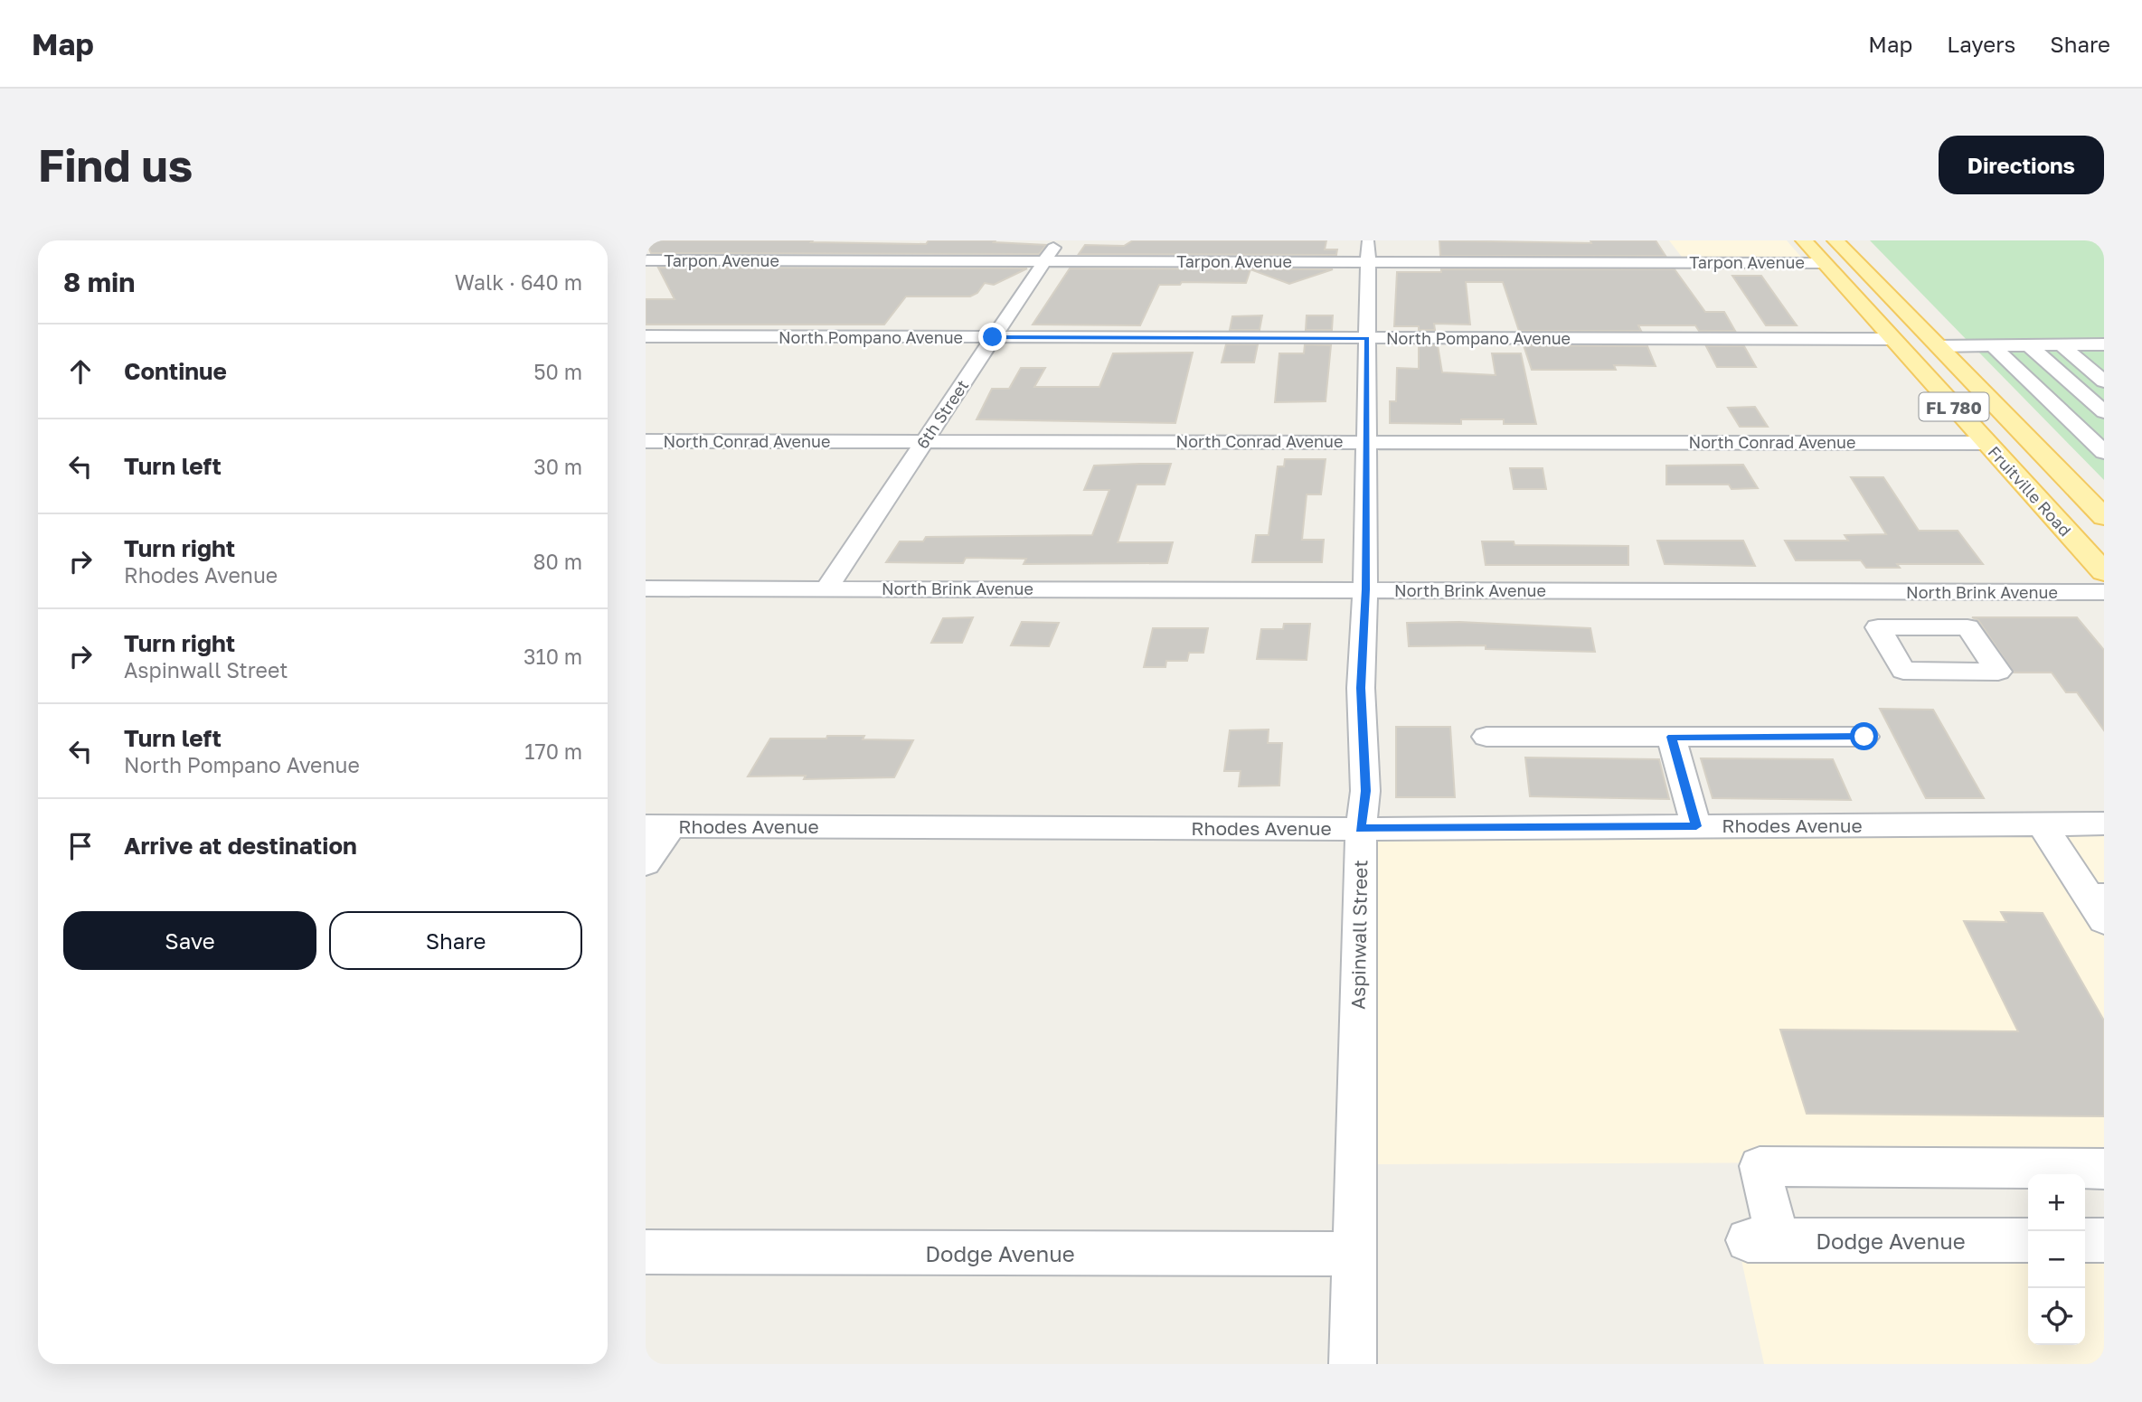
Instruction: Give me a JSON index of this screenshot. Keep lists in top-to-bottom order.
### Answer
{
  "streets": {
    "main road": ["FL 780", "Fruitville Road"],
    "street": [
      "Tarpon Avenue",
      "North Pompano Avenue",
      "6th Street",
      "North Conrad Avenue",
      "North Brink Avenue",
      "Rhodes Avenue",
      "Aspinwall Street",
      "Dodge Avenue"
    ]
  },
  "crossings": [
    ["Tarpon Avenue", "6th Street"],
    ["Tarpon Avenue", "Fruitville Road"],
    ["Tarpon Avenue", "Aspinwall Street"],
    ["North Pompano Avenue", "6th Street"],
    ["North Pompano Avenue", "Fruitville Road"],
    ["North Pompano Avenue", "Aspinwall Street"],
    ["6th Street", "North Conrad Avenue"],
    ["6th Street", "North Brink Avenue"],
    ["North Conrad Avenue", "Fruitville Road"],
    ["North Conrad Avenue", "Aspinwall Street"],
    ["North Brink Avenue", "Aspinwall Street"],
    ["Rhodes Avenue", "Aspinwall Street"],
    ["Aspinwall Street", "Dodge Avenue"]
  ],
  "page": {
    "header": "Map",
    "nav": ["Map", "Layers", "Share"],
    "buttons": [
      "Directions",
      ["Save", "Share"]
    ],
    "title": "Find us",
    "heading": ["8 min", "Walk · 640 m"],
    "list": [
      ["Continue", "50 m"],
      ["Turn left", "30 m"],
      ["Turn right", "Rhodes Avenue", "80 m"],
      ["Turn right", "Aspinwall Street", "310 m"],
      ["Turn left", "North Pompano Avenue", "170 m"],
      "Arrive at destination"
    ],
    "map_buttons": ["+", "−"]
  }
}
